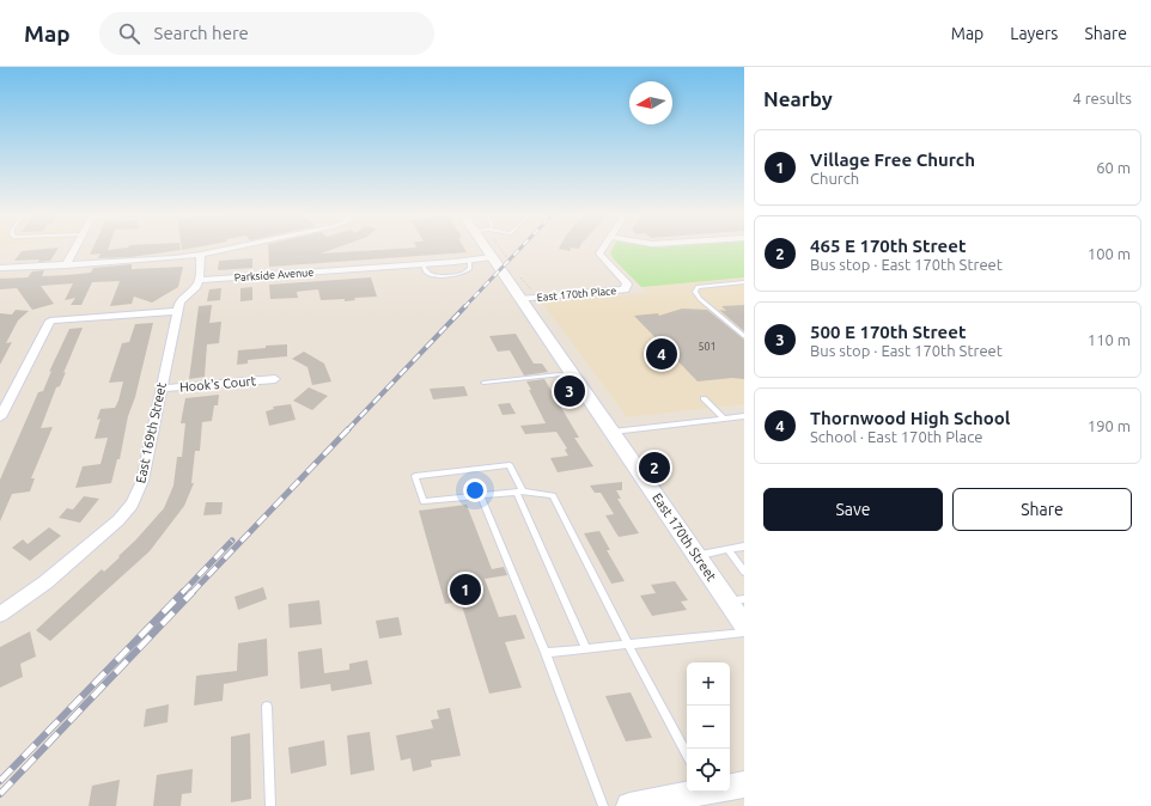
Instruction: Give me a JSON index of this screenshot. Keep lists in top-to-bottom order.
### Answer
{
  "streets": {
    "street": [
      "Parkside Avenue",
      "East 170th Place",
      "Hook's Court",
      "East 169th Street",
      "East 170th Street"
    ]
  },
  "crossings": [
    ["Parkside Avenue", "East 169th Street"],
    ["Parkside Avenue", "East 170th Street"],
    ["East 170th Place", "East 170th Street"],
    ["Hook's Court", "East 169th Street"]
  ],
  "house_numbers": ["501"],
  "north": "left",
  "page": {
    "header": "Map",
    "search": "Search here",
    "nav": ["Map", "Layers", "Share"],
    "heading": ["Nearby", "4 results"],
    "list": [
      {
        "mark": "1",
        "name": "Village Free Church",
        "note": "Church",
        "value": "60 m"
      },
      {
        "mark": "2",
        "name": "465 E 170th Street",
        "note": "Bus stop · East 170th Street",
        "value": "100 m"
      },
      {
        "mark": "3",
        "name": "500 E 170th Street",
        "note": "Bus stop · East 170th Street",
        "value": "110 m"
      },
      {
        "mark": "4",
        "name": "Thornwood High School",
        "note": "School · East 170th Place",
        "value": "190 m"
      }
    ],
    "pins": [
      "4",
      "3",
      "2",
      "1"
    ],
    "buttons": ["Save", "Share"],
    "map_buttons": ["+", "−"]
  }
}
